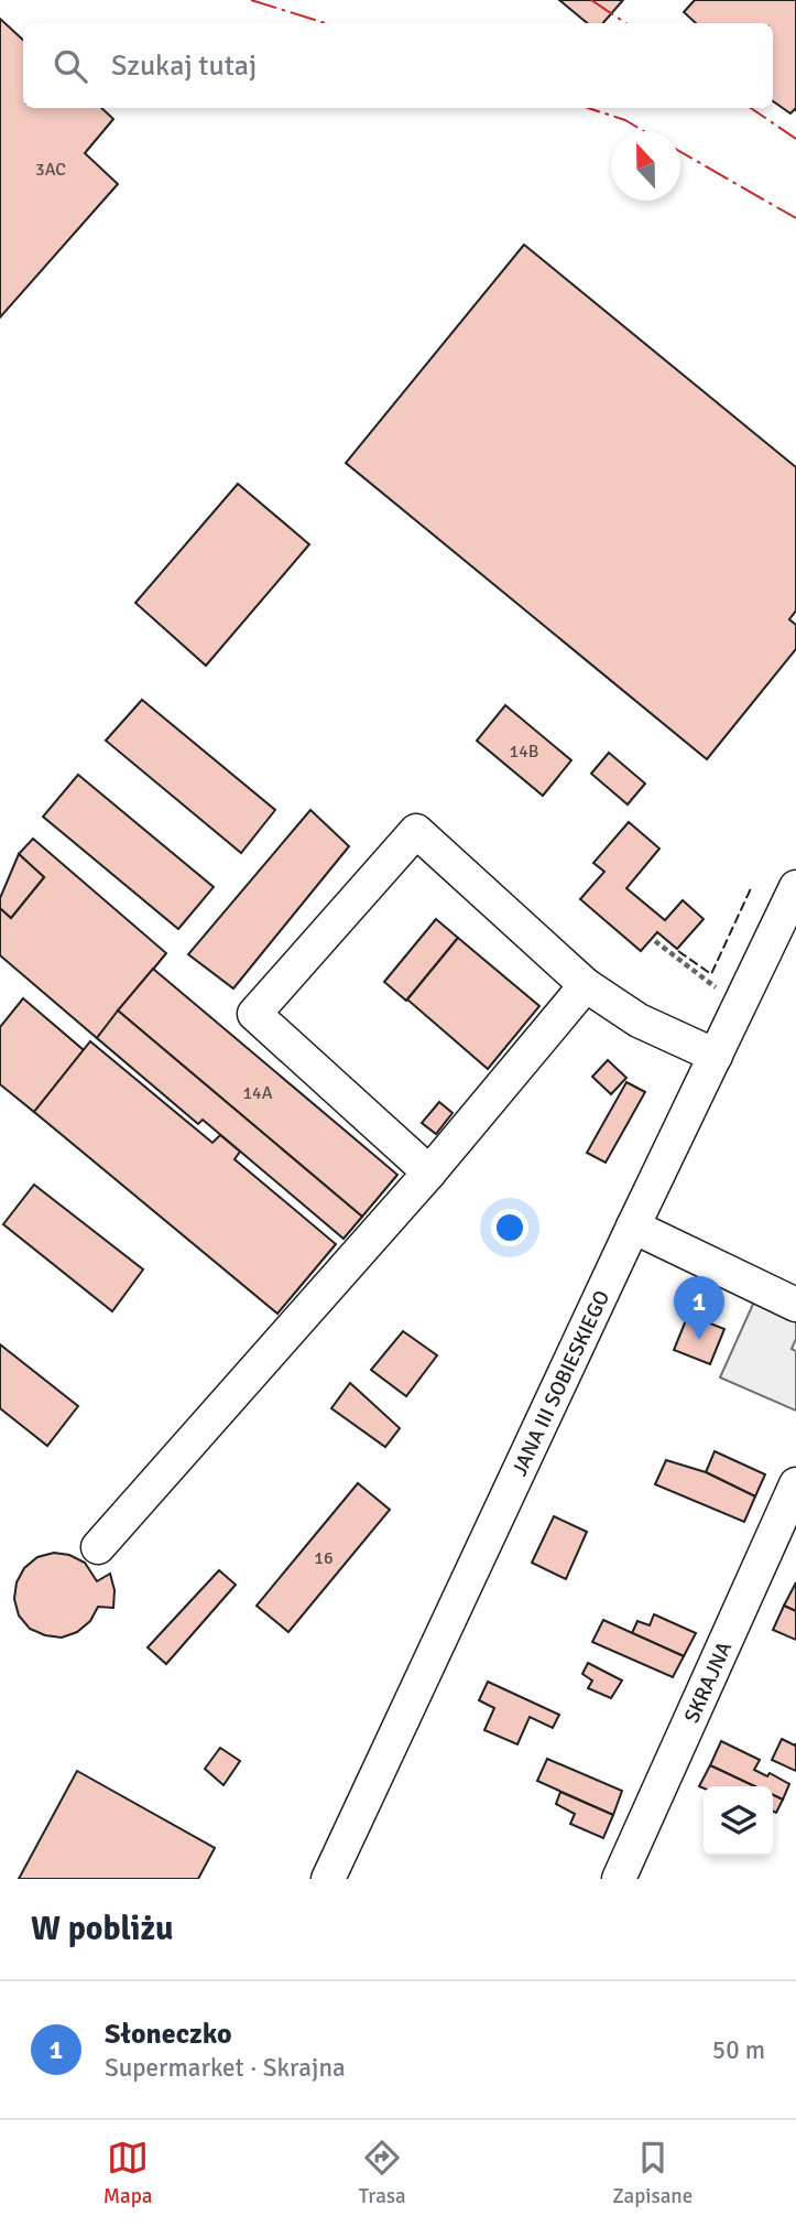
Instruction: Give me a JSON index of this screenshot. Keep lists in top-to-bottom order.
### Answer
{
  "streets": {
    "street": ["JANA III SOBIESKIEGO", "SKRAJNA"]
  },
  "house_numbers": [
    "3AC",
    "14B",
    "14A",
    "16"
  ],
  "north": "top",
  "page": {
    "search": "Szukaj tutaj",
    "pins": "1",
    "heading": "W pobliżu",
    "list": [
      {
        "mark": "1",
        "name": "Słoneczko",
        "note": "Supermarket · Skrajna",
        "value": "50 m"
      }
    ],
    "nav": ["Mapa", "Trasa", "Zapisane"]
  }
}
